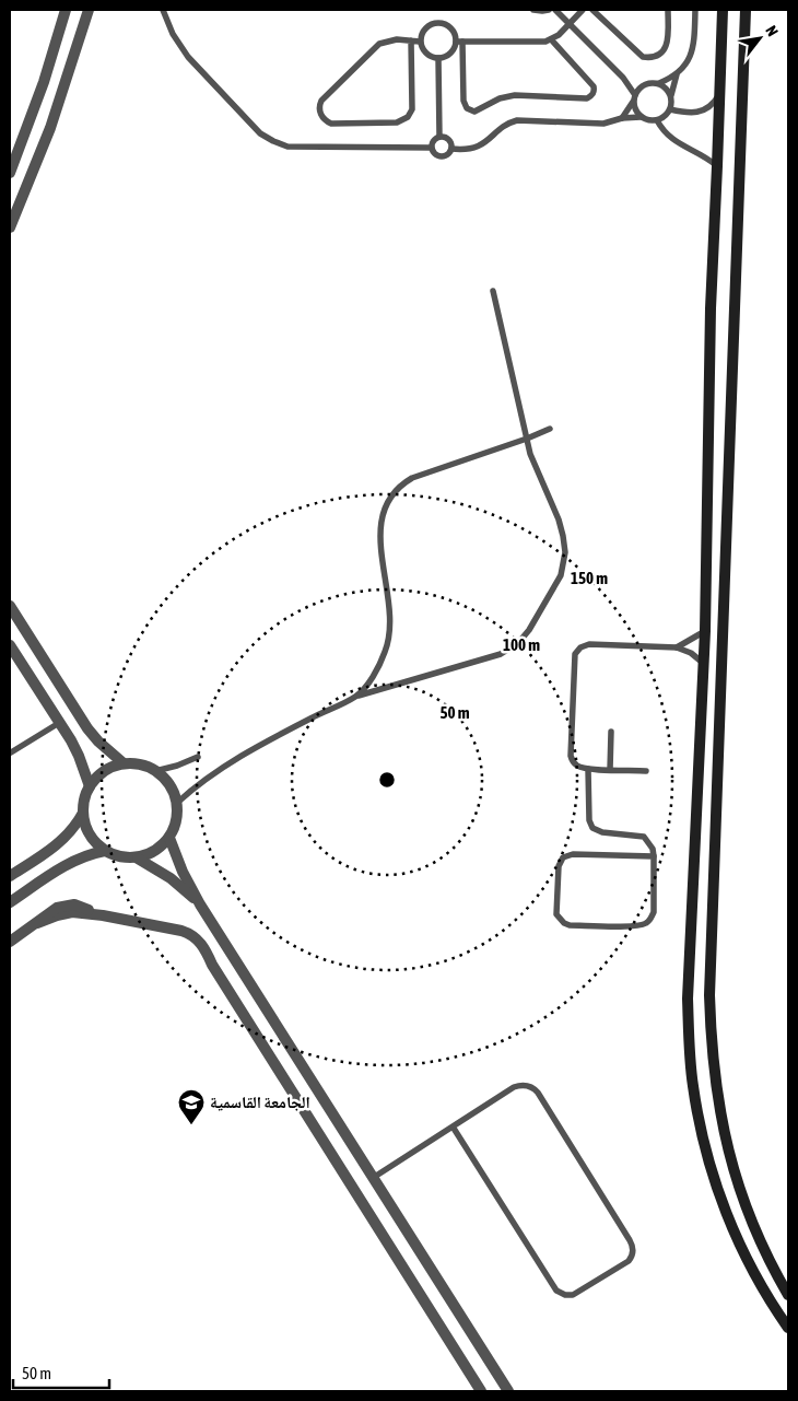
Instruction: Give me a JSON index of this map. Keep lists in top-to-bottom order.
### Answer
{
  "places": {
    "school or university": ["الجامعة القاسمية"]
  },
  "scale_bar": "50 m",
  "north": "top right",
  "rings": ["150 m", "100 m", "50 m"]
}
